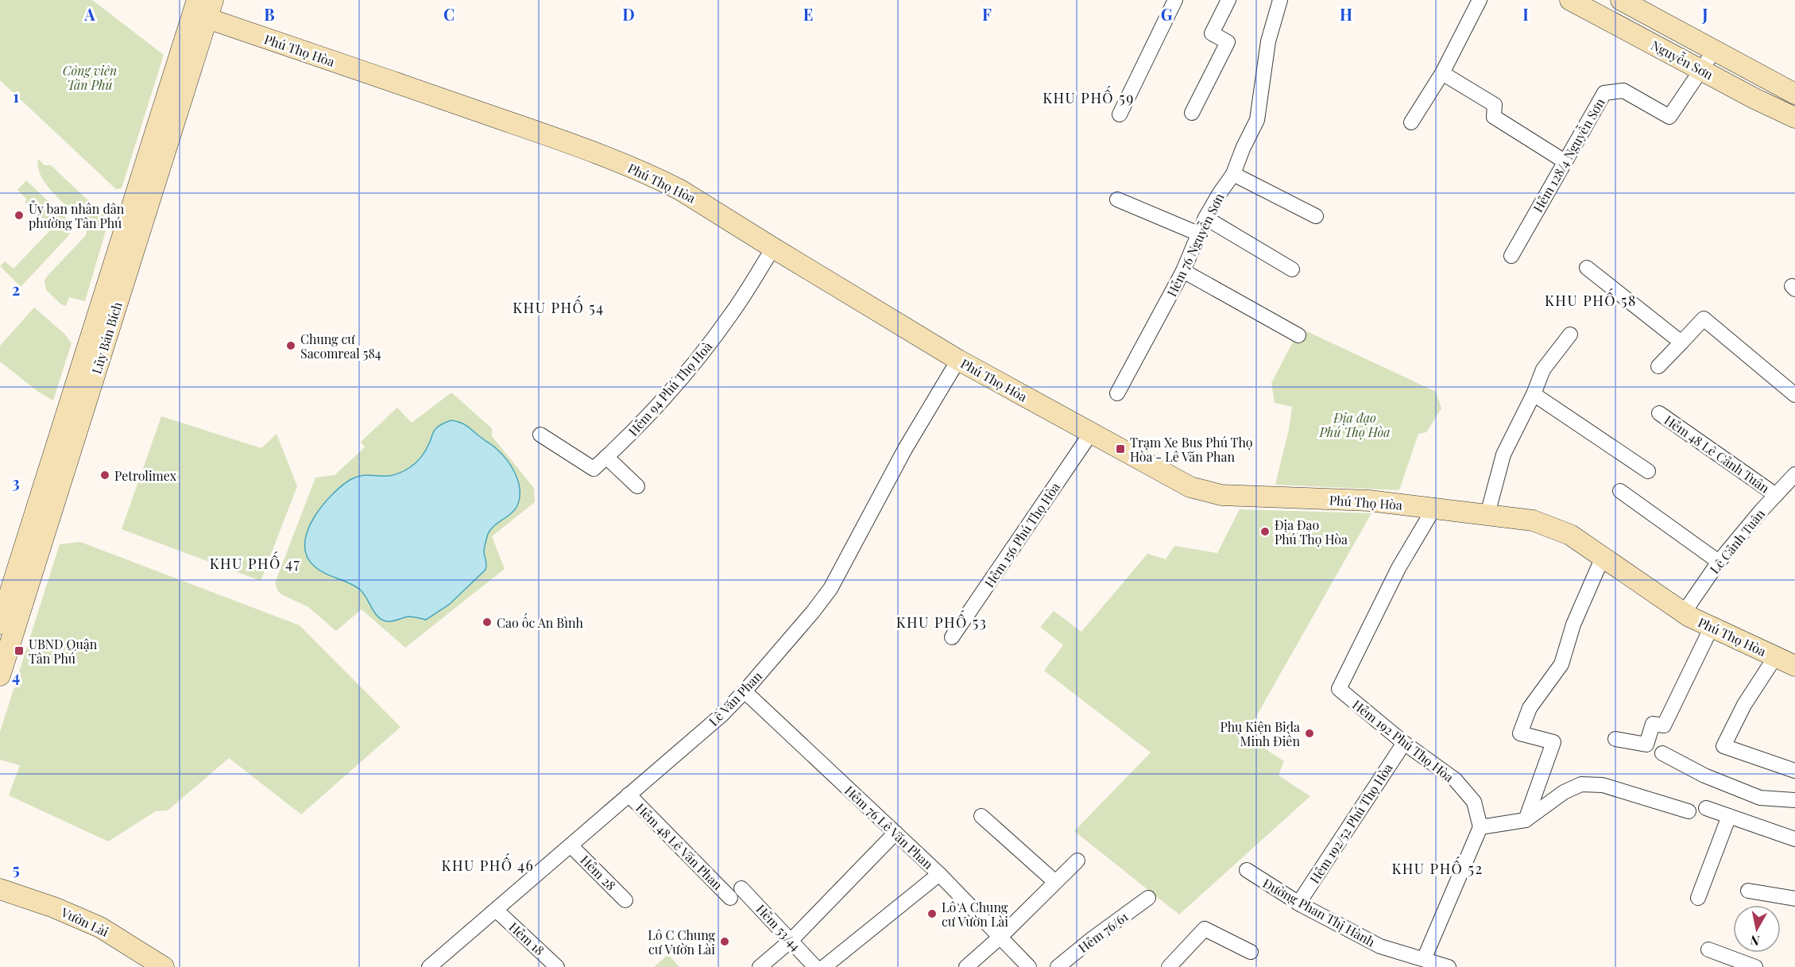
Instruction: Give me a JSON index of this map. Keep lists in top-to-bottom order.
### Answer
{
  "streets": {
    "street": [
      "Phú Thọ Hòa",
      "Nguyễn Sơn",
      "Hẻm 128/4 Nguyễn Sơn",
      "Hẻm 76 Nguyễn Sơn",
      "Lũy Bán Bích",
      "Hẻm 94 Phú Thọ Hoà",
      "Hẻm 48 Lê Cảnh Tuân",
      "Hẻm 156 Phú Thọ Hòa",
      "Lê Cảnh Tuân",
      "Lê Văn Phan",
      "Hẻm 192 Phú Thọ Hòa",
      "Hẻm 192/52 Phú Thọ Hòa",
      "Hẻm 76 Lê Văn Phan",
      "Hẻm 48 Lê Văn Phan",
      "Hẻm 28",
      "Đường Phan Thị Hành",
      "Vườn Lài",
      "Hẻm 53/44",
      "Hẻm 76/61",
      "Hẻm 18"
    ]
  },
  "crossings": [
    ["Phú Thọ Hòa", "Lũy Bán Bích"],
    ["Phú Thọ Hòa", "Hẻm 94 Phú Thọ Hoà"],
    ["Phú Thọ Hòa", "Hẻm 156 Phú Thọ Hòa"],
    ["Phú Thọ Hòa", "Lê Cảnh Tuân"],
    ["Phú Thọ Hòa", "Lê Văn Phan"],
    ["Phú Thọ Hòa", "Hẻm 192 Phú Thọ Hòa"],
    ["Nguyễn Sơn", "Hẻm 128/4 Nguyễn Sơn"],
    ["Hẻm 48 Lê Cảnh Tuân", "Lê Cảnh Tuân"],
    ["Lê Văn Phan", "Hẻm 76 Lê Văn Phan"],
    ["Lê Văn Phan", "Hẻm 48 Lê Văn Phan"],
    ["Lê Văn Phan", "Hẻm 28"],
    ["Lê Văn Phan", "Hẻm 18"],
    ["Hẻm 192 Phú Thọ Hòa", "Hẻm 192/52 Phú Thọ Hòa"],
    ["Hẻm 192/52 Phú Thọ Hòa", "Đường Phan Thị Hành"],
    ["Hẻm 48 Lê Văn Phan", "Hẻm 53/44"]
  ],
  "districts": [
    "KHU PHỐ 59",
    "KHU PHỐ 58",
    "KHU PHỐ 54",
    "KHU PHỐ 47",
    "KHU PHỐ 53",
    "KHU PHỐ 46",
    "KHU PHỐ 52"
  ],
  "parks": ["Công viên Tân Phú", "Địa đạo Phú Thọ Hòa"],
  "places": {
    "other": [
      "Ủy ban nhân dân phường Tân Phú",
      "Chung cư Sacomreal 584",
      "Petrolimex",
      "Địa Đạo Phú Thọ Hòa",
      "Cao ốc An Bình",
      "Phụ Kiện Bida Minh Điền",
      "Lô A Chung cư Vườn Lài",
      "Lô C Chung cư Vườn Lài"
    ],
    "transit": ["Trạm Xe Bus Phú Thọ Hòa - Lê Văn Phan", "UBND Quận Tân Phú"]
  },
  "north": "bottom",
  "grid": {
    "columns": [
      "A",
      "B",
      "C",
      "D",
      "E",
      "F",
      "G",
      "H",
      "I",
      "J"
    ],
    "rows": [
      "1",
      "2",
      "3",
      "4",
      "5"
    ]
  }
}
